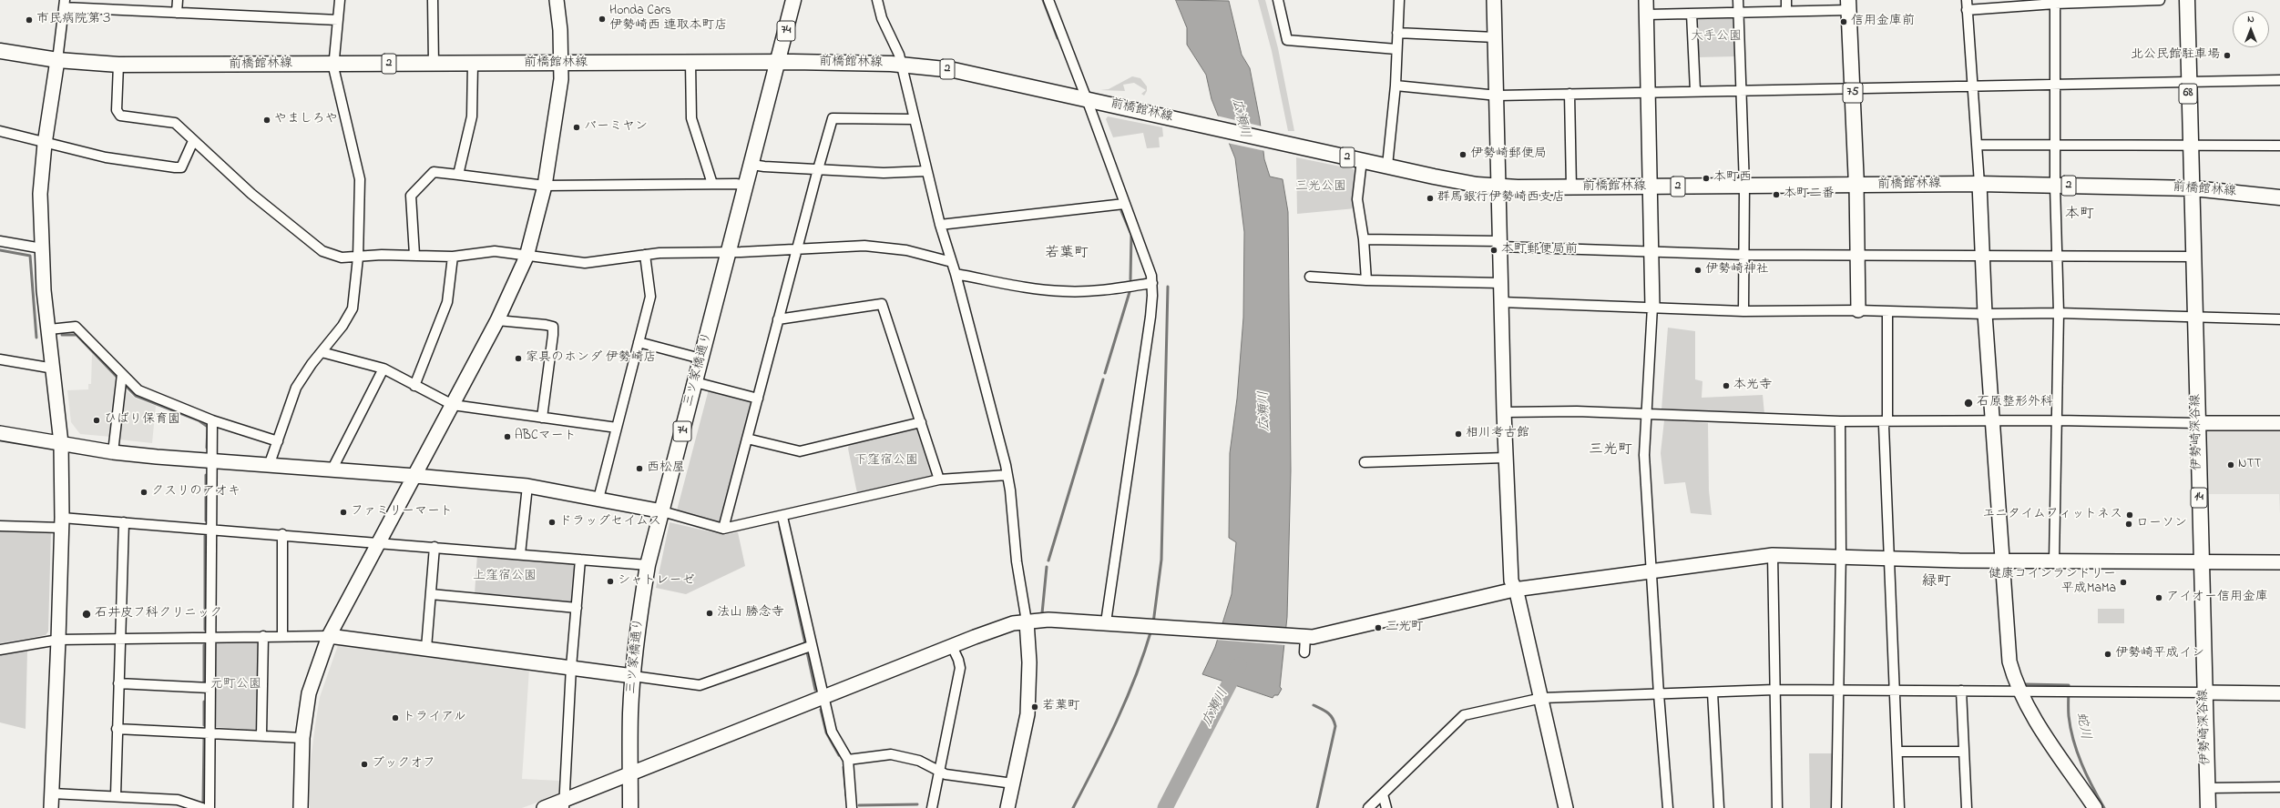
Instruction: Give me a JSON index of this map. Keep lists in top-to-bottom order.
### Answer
{
  "streets": {
    "main road": [
      "74",
      "前橋館林線",
      "2",
      "75",
      "68",
      "三ツ家橋通り",
      "伊勢崎深谷線",
      "14"
    ]
  },
  "crossings": [
    ["前橋館林線", "75"],
    ["前橋館林線", "68"],
    ["前橋館林線", "三ツ家橋通り"],
    ["前橋館林線", "伊勢崎深谷線"],
    ["68", "伊勢崎深谷線"]
  ],
  "districts": [
    "本町",
    "若葉町",
    "三光町",
    "緑町"
  ],
  "water": ["広瀬川", "蛇川"],
  "parks": [
    "大手公園",
    "三光公園",
    "下窪宿公園",
    "上窪宿公園",
    "元町公園"
  ],
  "places": [
    "Honda Cars 伊勢崎西 連取本町店",
    "市民病院第３",
    "信用金庫前",
    "北公民館駐車場",
    "やましろや",
    "バーミヤン",
    "伊勢崎郵便局",
    "本町西",
    "本町二番",
    "群馬銀行伊勢崎西支店",
    "本町郵便局前",
    "伊勢崎神社",
    "家具のホンダ 伊勢崎店",
    "本光寺",
    "石原整形外科",
    "ひばり保育園",
    "相川考古館",
    "ABCマート",
    "NTT",
    "西松屋",
    "クスリのアオキ",
    "ファミリーマート",
    "エニタイムフィットネス",
    "ドラッグセイムス",
    "ローソン",
    "シャトレーゼ",
    "健康コインランドリー 平成MaMa",
    "アイオー信用金庫",
    "法山 勝念寺",
    "石井皮フ科クリニック",
    "三光町",
    "伊勢崎平成イン",
    "若葉町",
    "トライアル",
    "ブックオフ"
  ],
  "north": "top"
}
